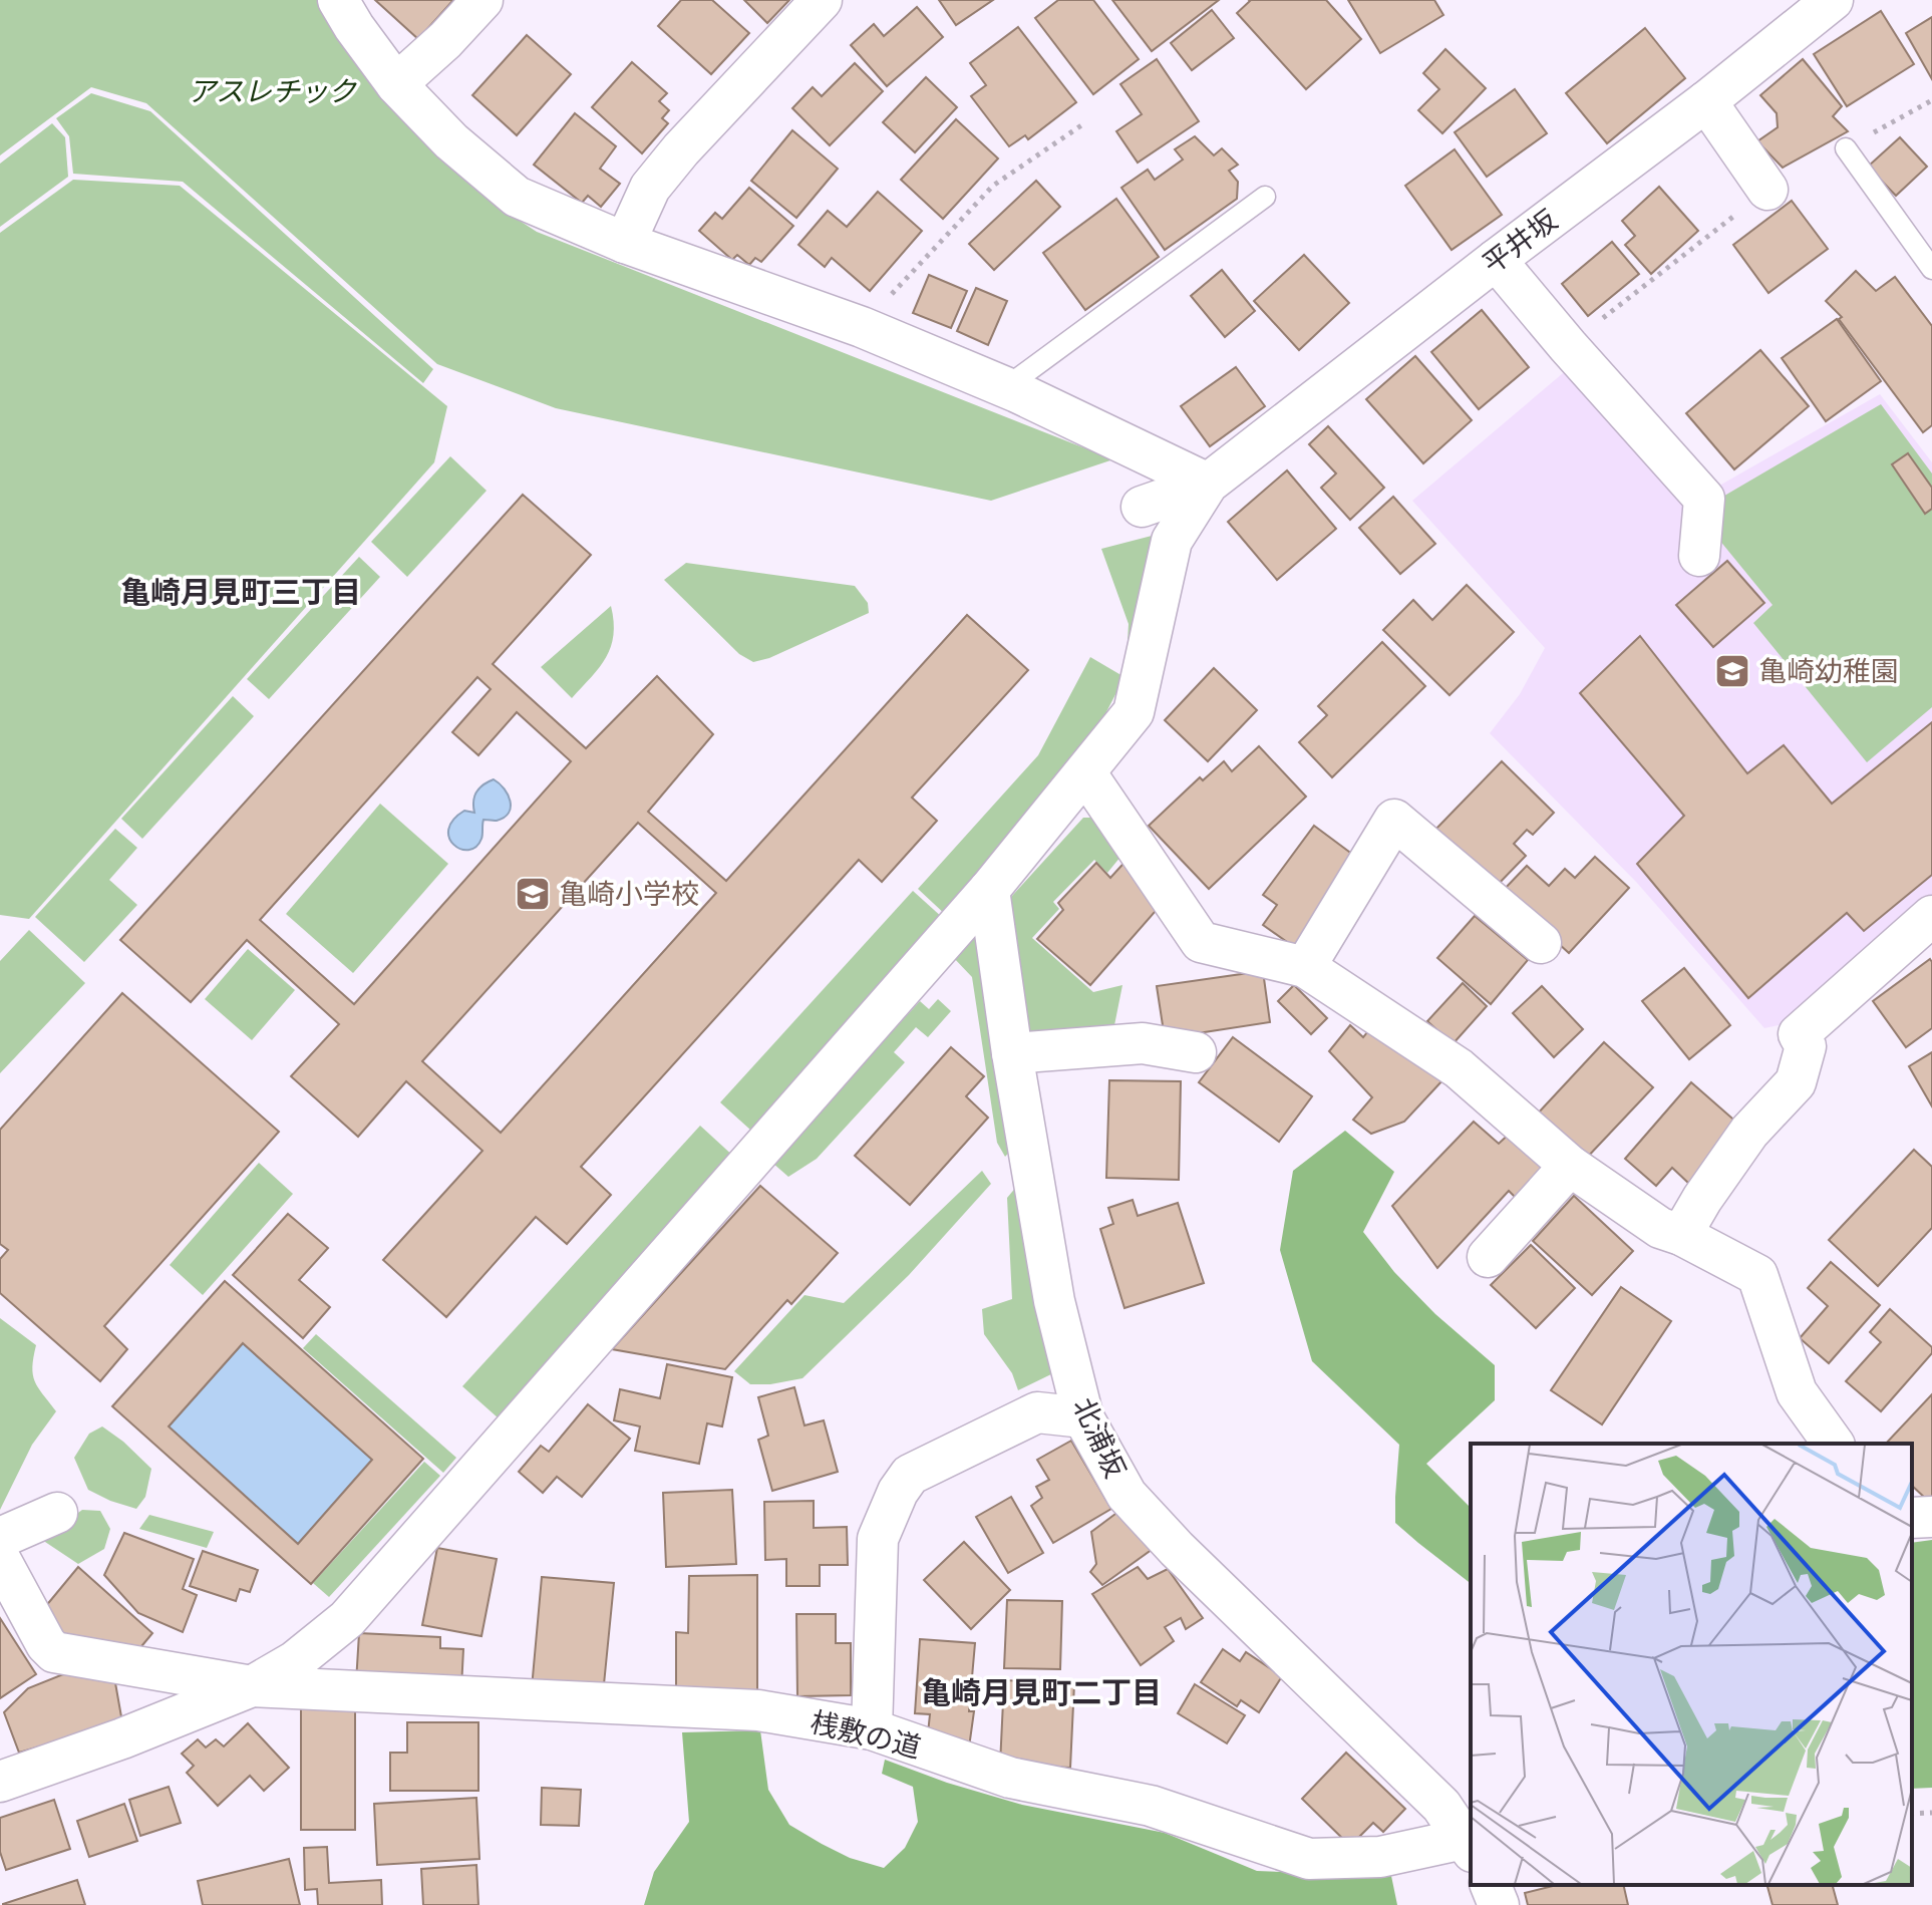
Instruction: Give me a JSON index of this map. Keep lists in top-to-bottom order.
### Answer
{
  "streets": {
    "street": ["平井坂", "北浦坂", "桟敷の道"]
  },
  "crossings": [
    ["北浦坂", "桟敷の道"]
  ],
  "districts": ["亀崎月見町三丁目", "亀崎月見町二丁目"],
  "parks": ["アスレチック"],
  "places": {
    "school or university": ["亀崎幼稚園", "亀崎小学校"]
  }
}
